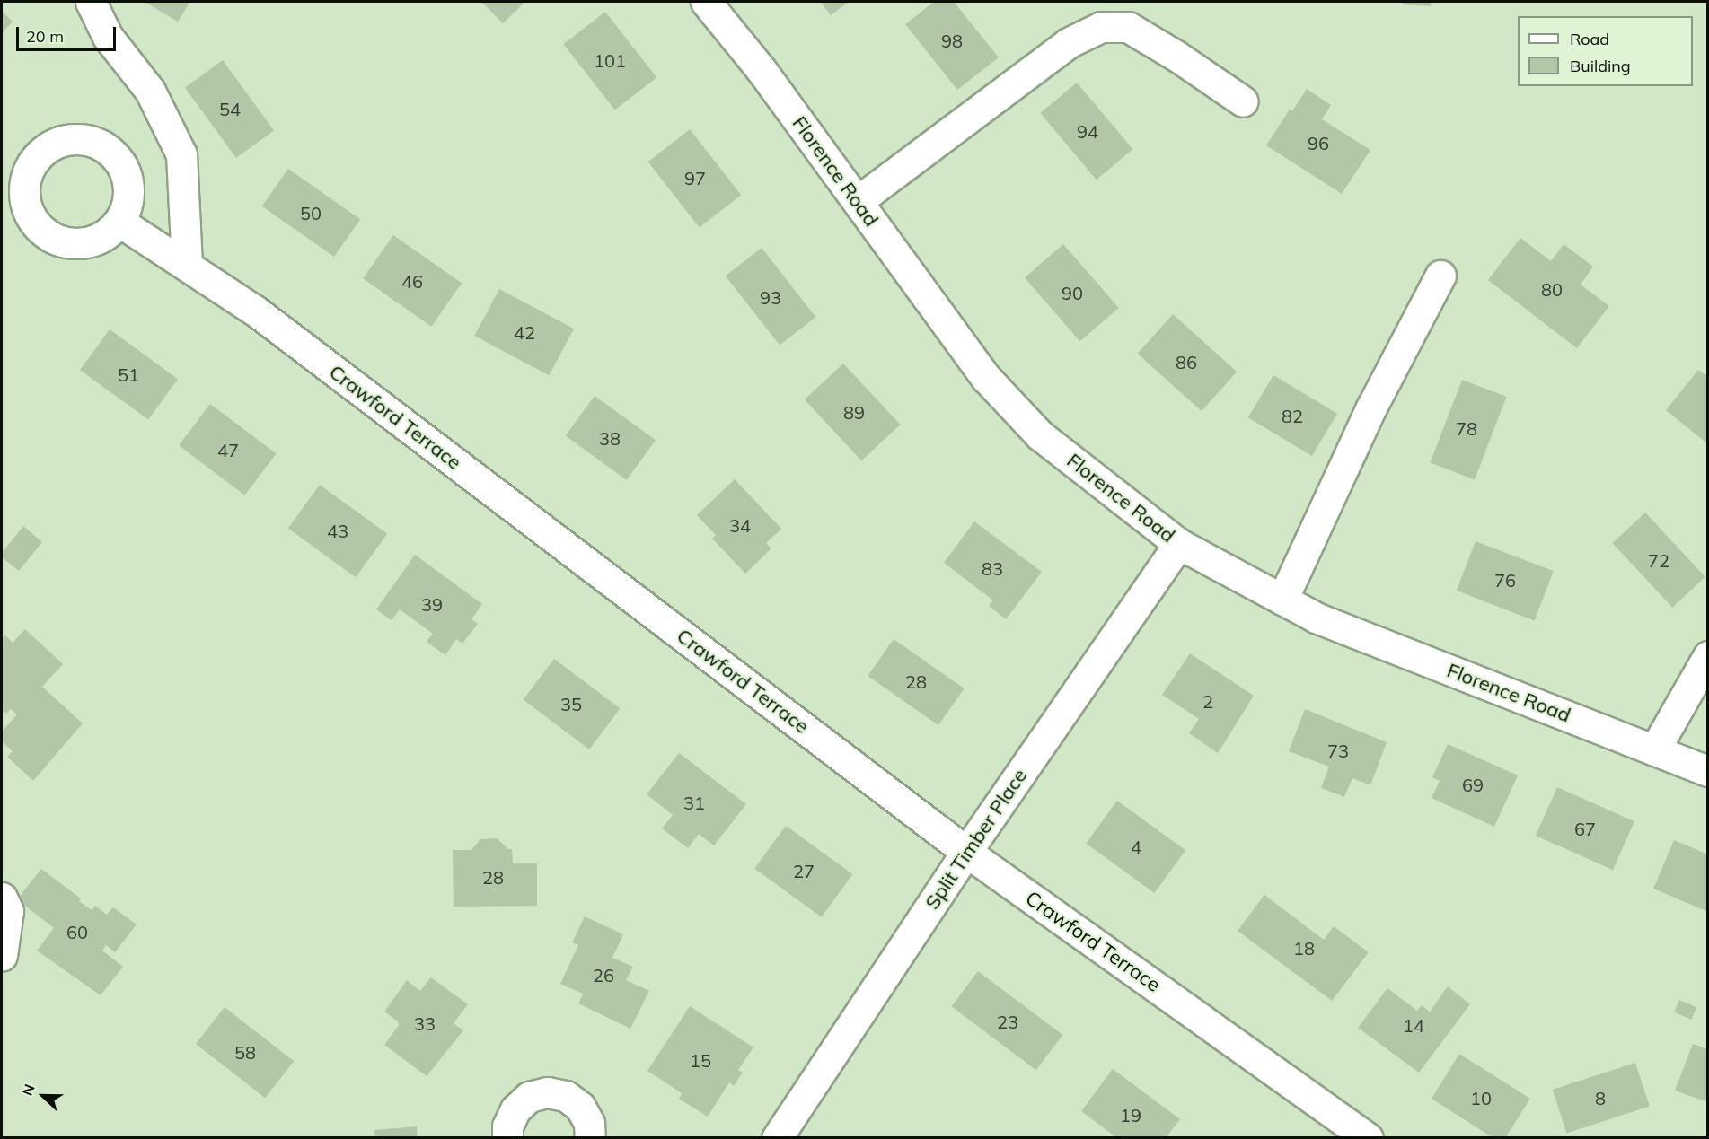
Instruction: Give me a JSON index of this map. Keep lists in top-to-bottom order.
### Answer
{
  "streets": {
    "street": ["Florence Road", "Crawford Terrace", "Split Timber Place"]
  },
  "crossings": [
    ["Florence Road", "Split Timber Place"],
    ["Crawford Terrace", "Split Timber Place"]
  ],
  "house_numbers": [
    "98",
    "101",
    "54",
    "94",
    "96",
    "97",
    "50",
    "46",
    "80",
    "90",
    "93",
    "42",
    "86",
    "51",
    "89",
    "82",
    "78",
    "38",
    "47",
    "34",
    "43",
    "72",
    "83",
    "76",
    "39",
    "28",
    "2",
    "35",
    "73",
    "69",
    "31",
    "67",
    "4",
    "27",
    "28",
    "60",
    "18",
    "26",
    "23",
    "33",
    "14",
    "58",
    "15",
    "10",
    "8",
    "19"
  ],
  "legend": ["Road", "Building"],
  "scale_bar": "20 m",
  "north": "left"
}
